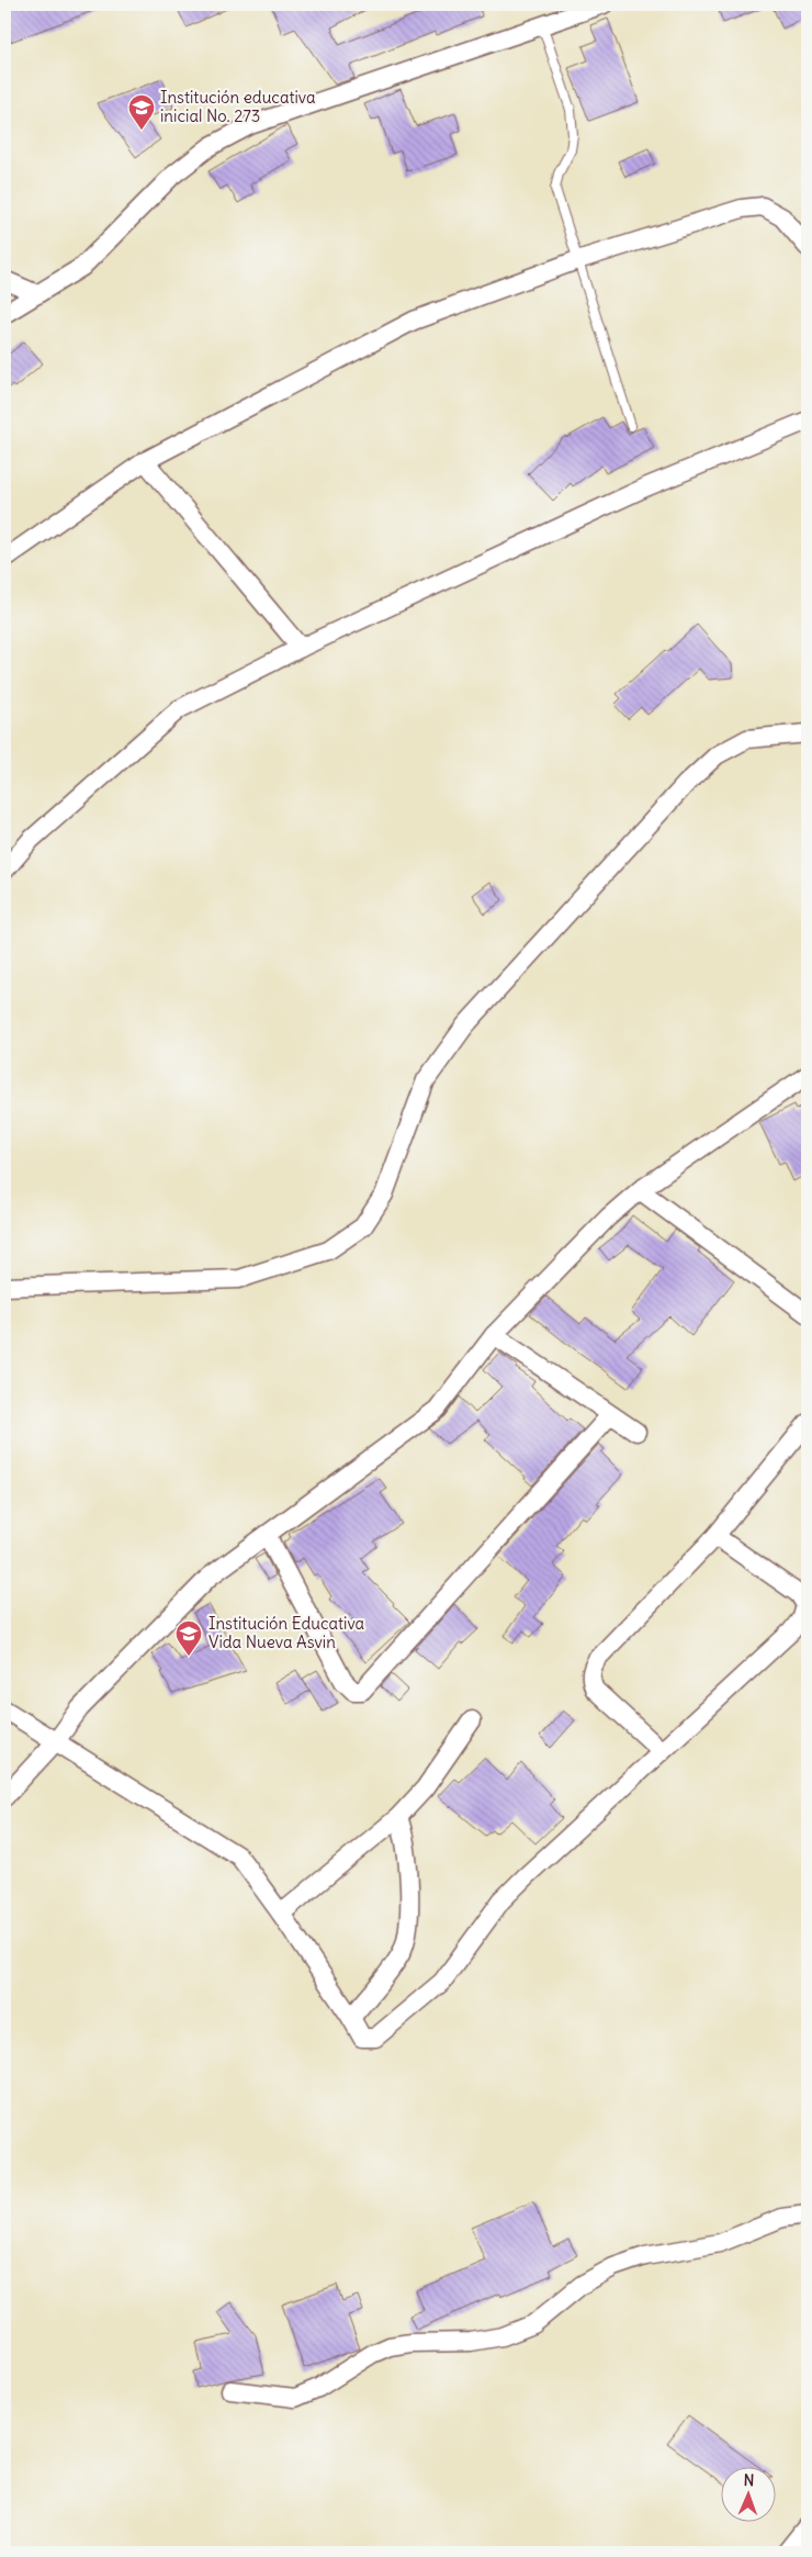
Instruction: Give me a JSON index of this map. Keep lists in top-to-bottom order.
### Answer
{
  "places": {
    "school or university": ["Institución educativa inicial No. 273", "Institución Educativa Vida Nueva Asvin"]
  },
  "north": "top"
}
